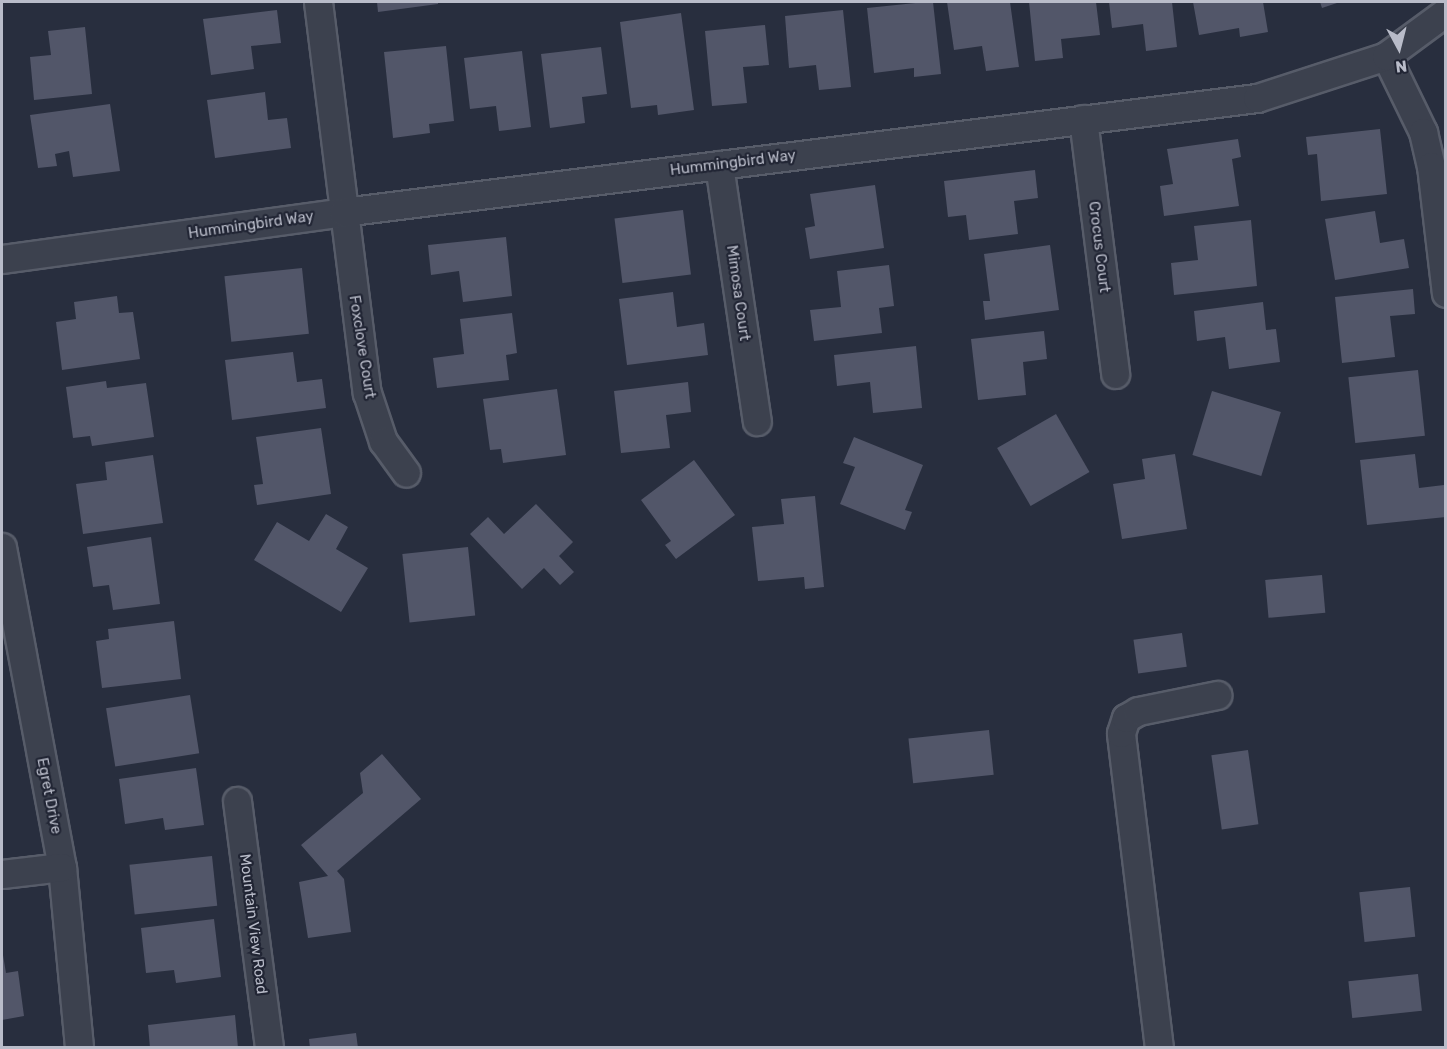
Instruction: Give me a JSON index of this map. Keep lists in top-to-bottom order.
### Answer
{
  "streets": {
    "street": [
      "Hummingbird Way",
      "Crocus Court",
      "Mimosa Court",
      "Foxclove Court",
      "Egret Drive",
      "Mountain View Road"
    ]
  },
  "crossings": [
    ["Hummingbird Way", "Crocus Court"],
    ["Hummingbird Way", "Mimosa Court"],
    ["Hummingbird Way", "Foxclove Court"]
  ],
  "north": "bottom"
}
